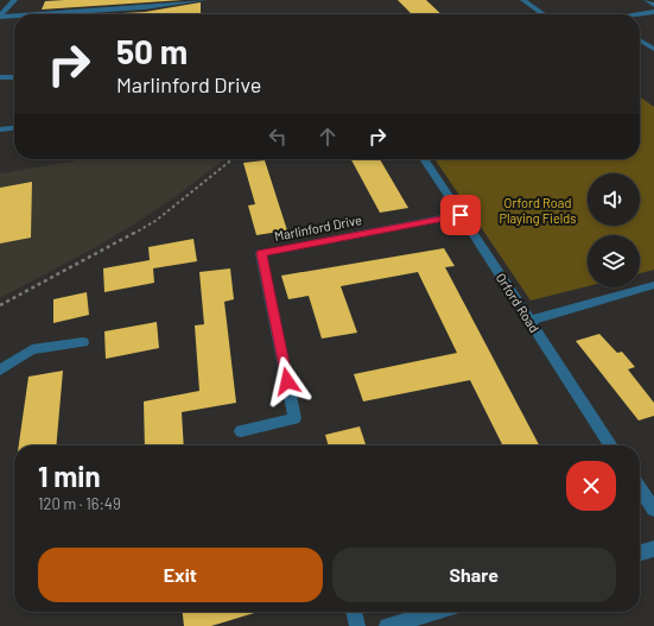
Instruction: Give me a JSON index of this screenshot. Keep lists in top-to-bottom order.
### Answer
{
  "streets": {
    "street": ["Marlinford Drive", "Orford Road"]
  },
  "crossings": [
    ["Marlinford Drive", "Orford Road"]
  ],
  "parks": ["Orford Road Playing Fields"],
  "page": {
    "turn": ["50 m", "Marlinford Drive"],
    "heading": ["1 min", "120 m · 16:49"],
    "buttons": ["Exit", "Share"]
  }
}
